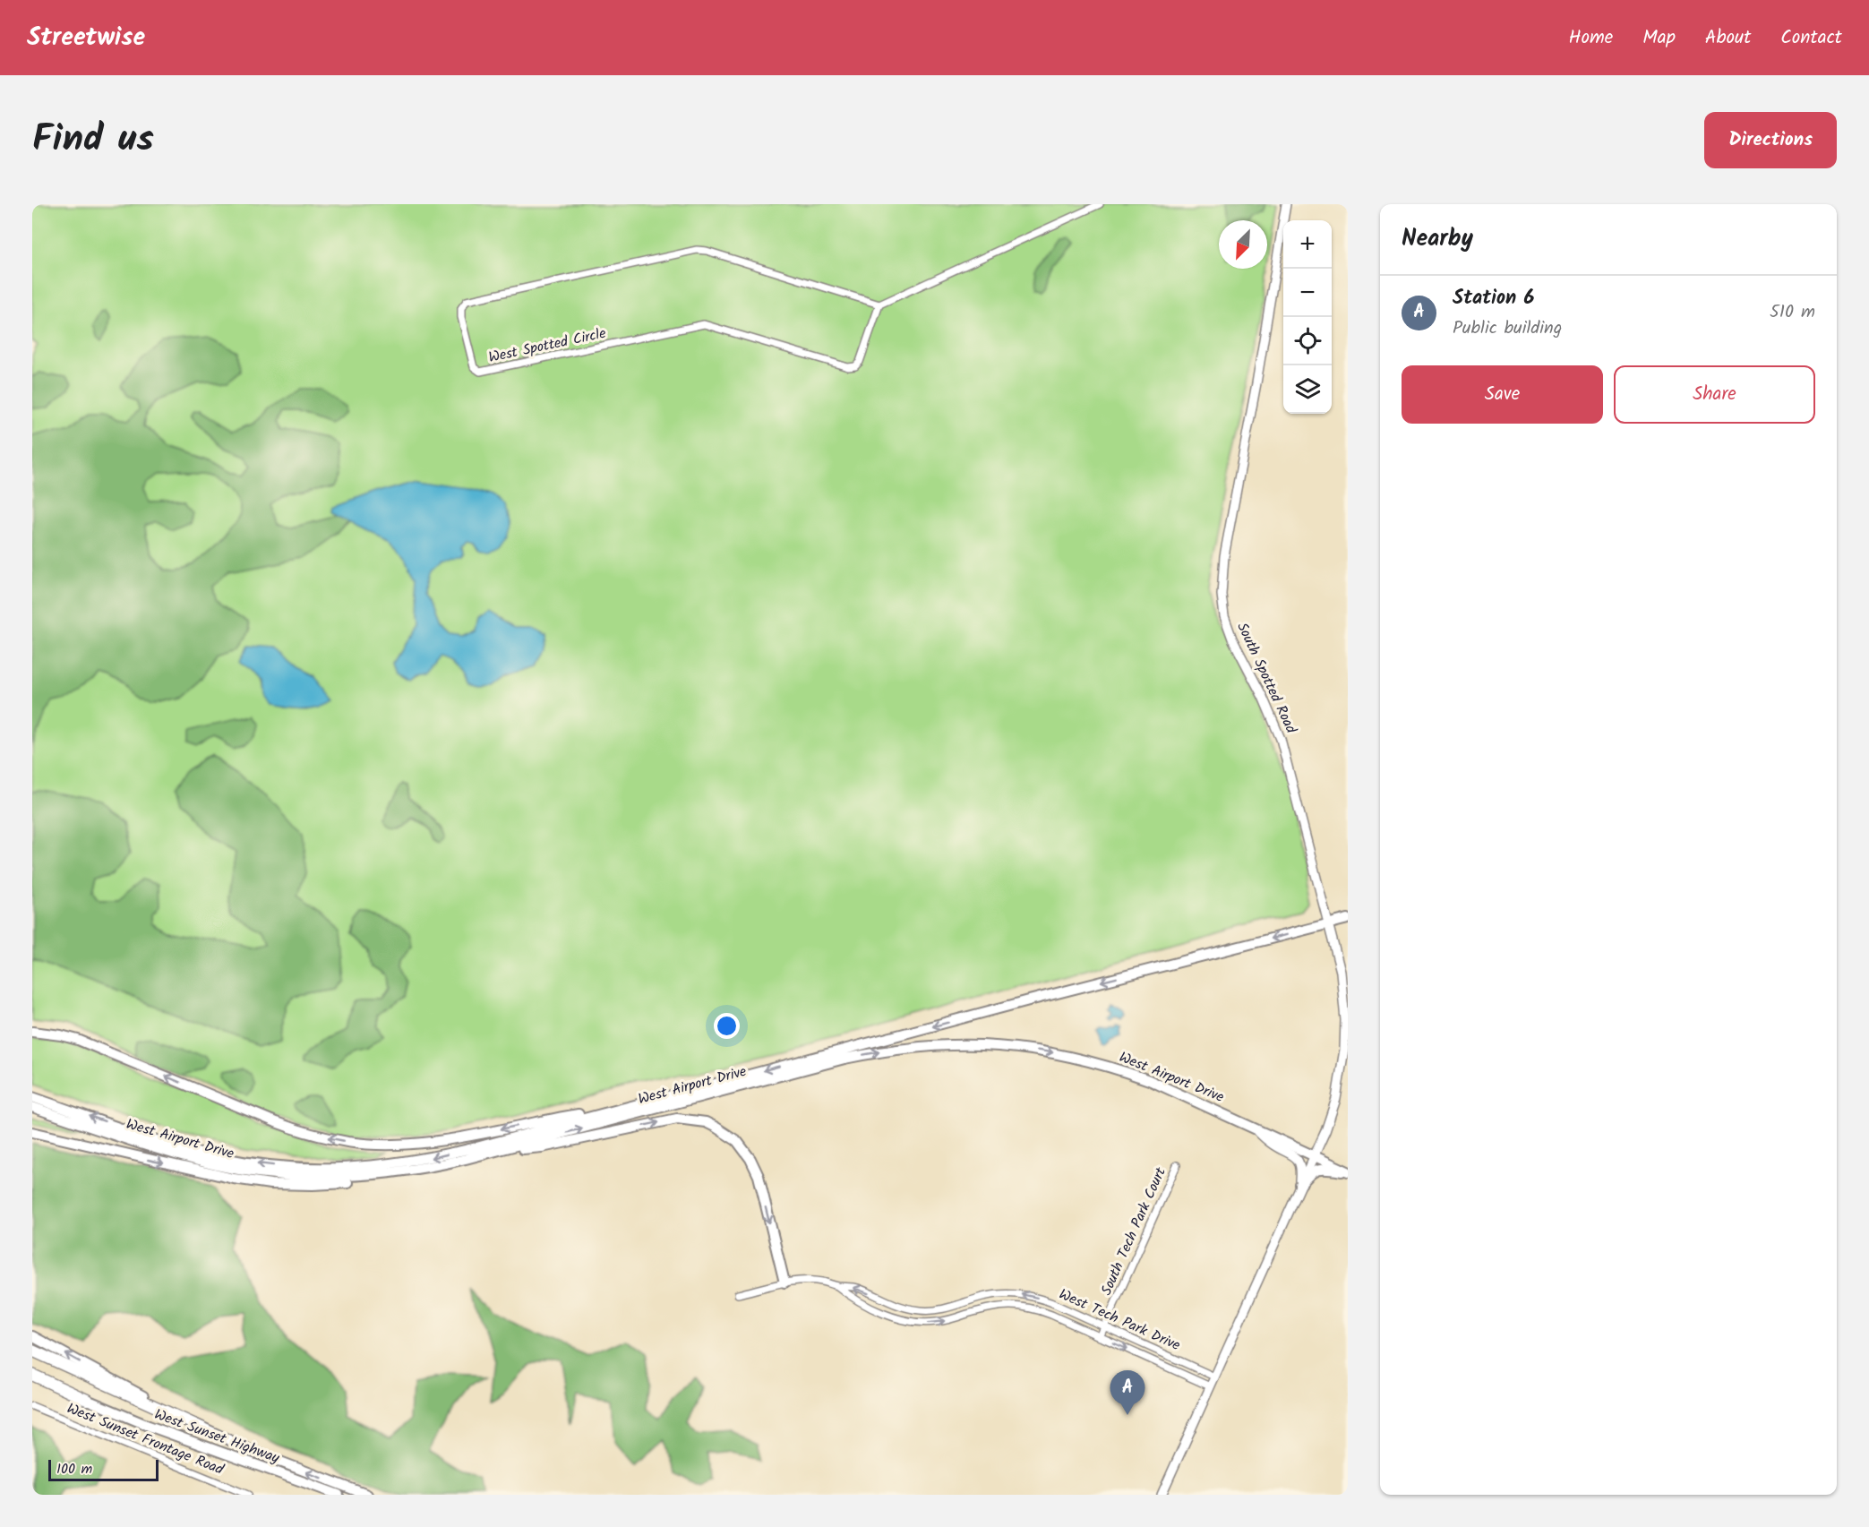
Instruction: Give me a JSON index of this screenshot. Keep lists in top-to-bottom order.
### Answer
{
  "streets": {
    "main road": ["South Spotted Road", "West Airport Drive", "West Sunset Highway"],
    "street": [
      "West Spotted Circle",
      "South Tech Park Court",
      "West Tech Park Drive",
      "West Sunset Frontage Road"
    ]
  },
  "crossings": [
    ["South Spotted Road", "West Airport Drive"],
    ["South Spotted Road", "West Tech Park Drive"],
    ["South Tech Park Court", "West Tech Park Drive"]
  ],
  "scale_bar": "100 m",
  "north": "bottom left",
  "page": {
    "header": "Streetwise",
    "nav": [
      "Home",
      "Map",
      "About",
      "Contact"
    ],
    "title": "Find us",
    "buttons": [
      "Directions",
      ["Save", "Share"]
    ],
    "heading": "Nearby",
    "map_buttons": ["+", "−"],
    "list": [
      {
        "mark": "A",
        "name": "Station 6",
        "note": "Public building",
        "value": "510 m"
      }
    ],
    "pins": "A",
    "scale": "100 m"
  }
}
